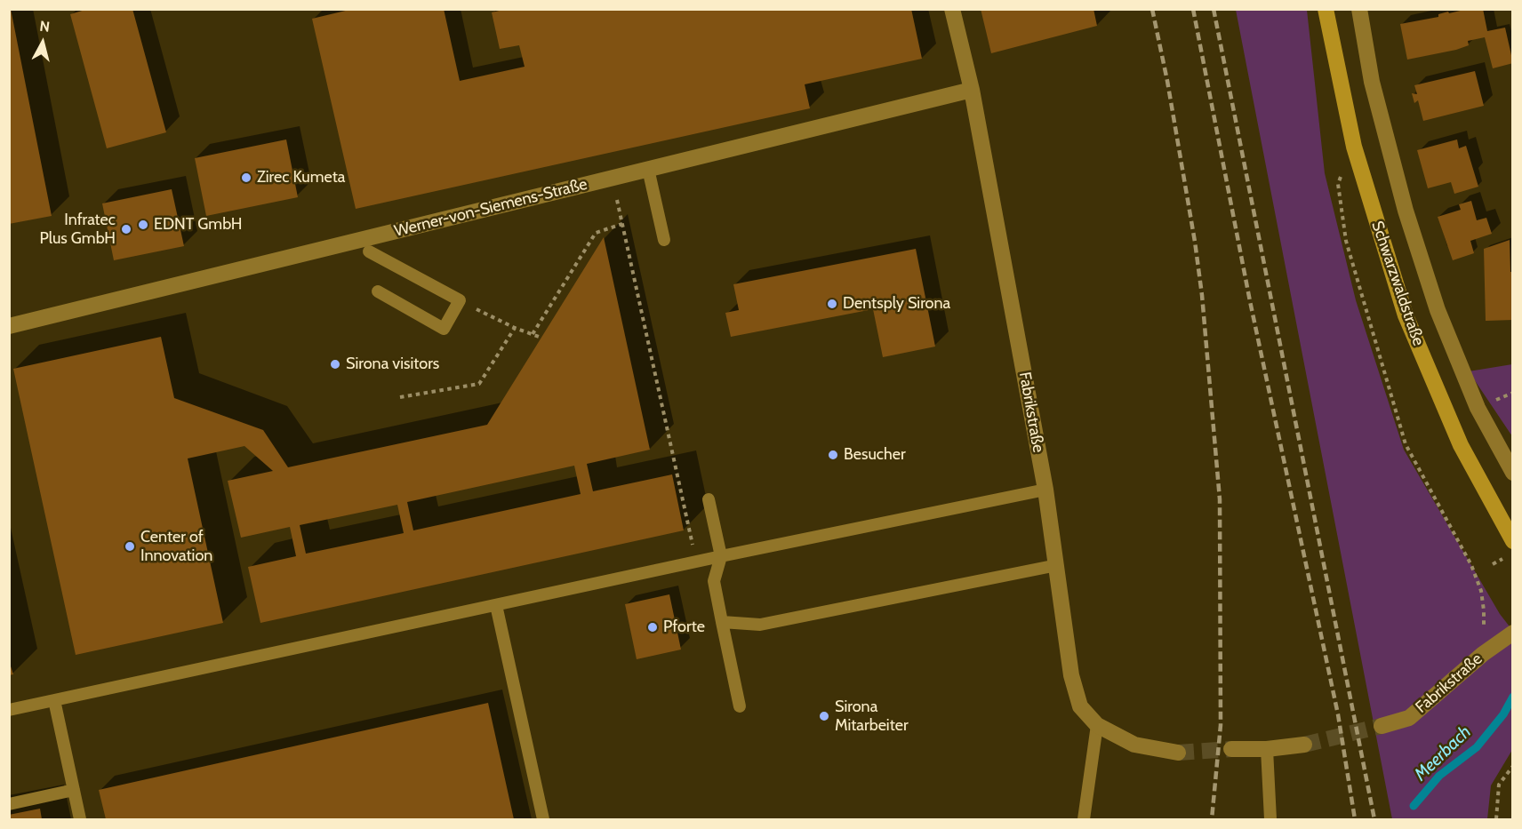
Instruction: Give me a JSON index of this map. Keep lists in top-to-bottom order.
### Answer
{
  "streets": {
    "main road": ["Schwarzwaldstraße"],
    "street": ["Werner-von-Siemens-Straße", "Fabrikstraße"]
  },
  "crossings": [
    ["Werner-von-Siemens-Straße", "Fabrikstraße"]
  ],
  "water": ["Meerbach"],
  "places": [
    "Zirec Kumeta",
    "EDNT GmbH",
    "Infratec Plus GmbH",
    "Dentsply Sirona",
    "Sirona visitors",
    "Besucher",
    "Center of Innovation",
    "Pforte",
    "Sirona Mitarbeiter"
  ],
  "north": "top"
}
